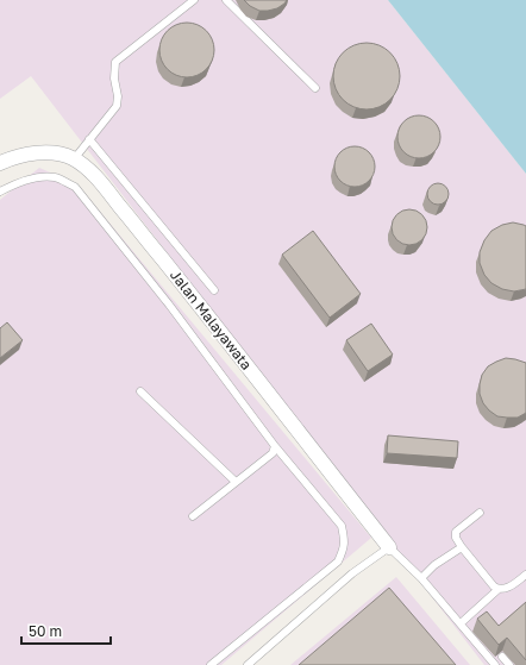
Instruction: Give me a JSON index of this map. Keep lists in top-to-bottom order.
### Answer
{
  "streets": {
    "street": ["Jalan Malayawata"]
  },
  "scale_bar": "50 m"
}
